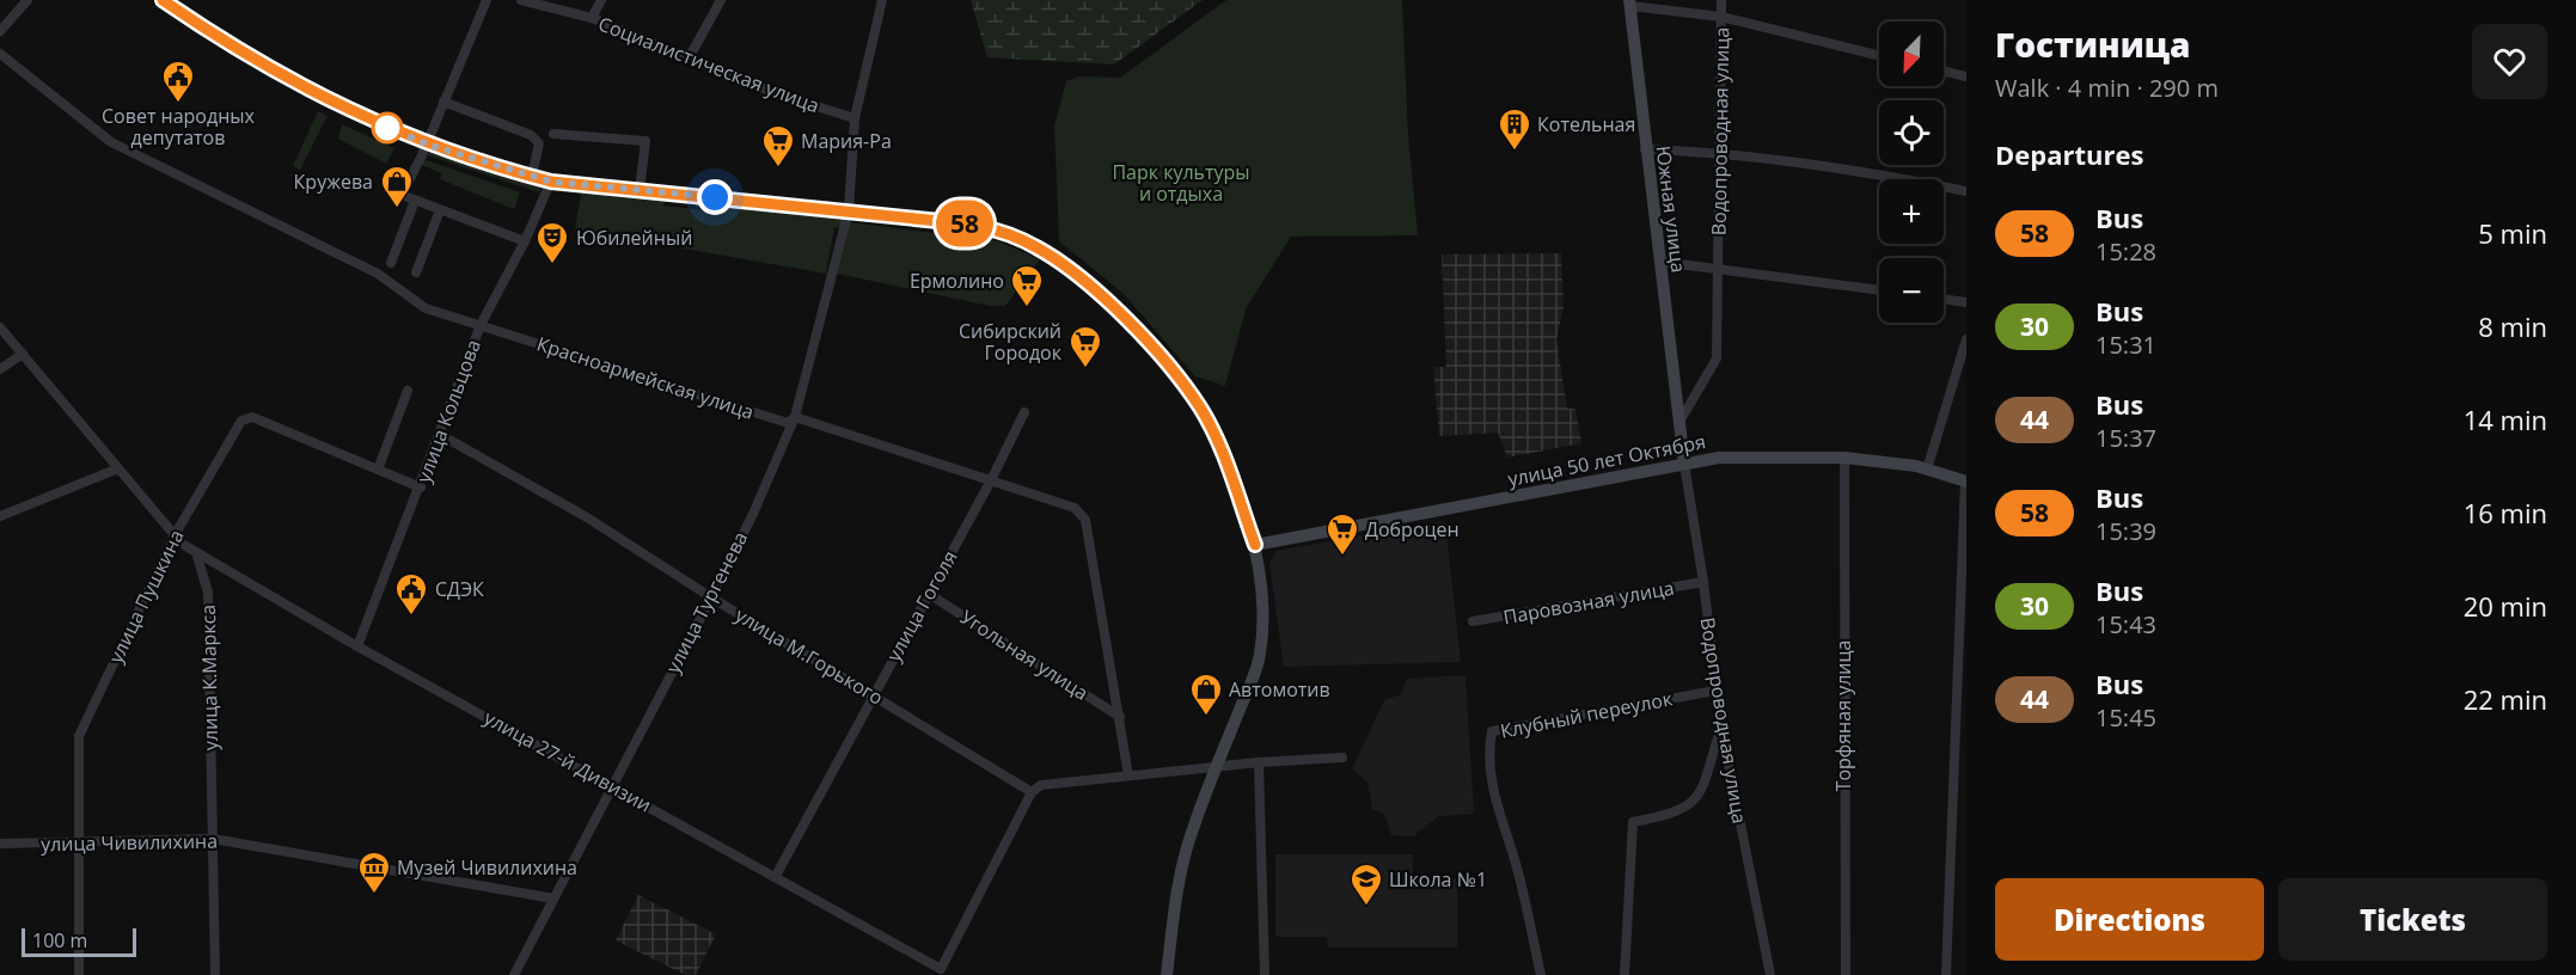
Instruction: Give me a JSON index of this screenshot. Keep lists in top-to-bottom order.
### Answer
{
  "streets": {
    "main road": ["Южная улица", "улица 50 лет Октября"],
    "street": [
      "Социалистическая улица",
      "Водопроводная улица",
      "Красноармейская улица",
      "улица Кольцова",
      "улица Пушкина",
      "улица Тургенева",
      "Паровозная улица",
      "улица Гоголя",
      "Угольная улица",
      "улица М.Горького",
      "улица К.Маркса",
      "Клубный переулок",
      "Торфяная улица",
      "улица 27-й Дивизии",
      "улица Чивилихина"
    ]
  },
  "crossings": [
    ["Социалистическая улица", "улица Тургенева"],
    ["Водопроводная улица", "Южная улица"],
    ["Водопроводная улица", "улица 50 лет Октября"],
    ["Водопроводная улица", "Паровозная улица"],
    ["Водопроводная улица", "Клубный переулок"],
    ["Южная улица", "улица 50 лет Октября"],
    ["Красноармейская улица", "улица Кольцова"],
    ["Красноармейская улица", "улица Тургенева"],
    ["Красноармейская улица", "улица Гоголя"],
    ["Красноармейская улица", "Угольная улица"],
    ["улица Кольцова", "улица Пушкина"],
    ["улица Кольцова", "улица М.Горького"],
    ["улица Кольцова", "улица 27-й Дивизии"],
    ["улица 50 лет Октября", "Торфяная улица"],
    ["улица Пушкина", "улица Чивилихина"],
    ["улица Тургенева", "улица М.Горького"],
    ["улица Тургенева", "улица 27-й Дивизии"],
    ["улица Тургенева", "улица Чивилихина"],
    ["улица Гоголя", "Угольная улица"],
    ["улица Гоголя", "улица М.Горького"],
    ["улица Гоголя", "улица 27-й Дивизии"],
    ["улица М.Горького", "улица 27-й Дивизии"],
    ["улица К.Маркса", "улица 27-й Дивизии"],
    ["улица К.Маркса", "улица Чивилихина"]
  ],
  "parks": ["Парк культуры и отдыха"],
  "places": {
    "public building": ["Совет народных депутатов", "СДЭК"],
    "building": ["Котельная"],
    "supermarket": [
      "Мария-Ра",
      "Ермолино",
      "Сибирский Городок",
      "Доброцен"
    ],
    "shop": ["Кружева", "Автомотив"],
    "theatre": ["Юбилейный"],
    "museum": ["Музей Чивилихина"],
    "school or university": ["Школа №1"]
  },
  "lines": ["bus line 58"],
  "scale_bar": "100 m",
  "north": "bottom left",
  "page": {
    "on_map": "58",
    "heading": [
      ["Гостиница", "Walk · 4 min · 290 m"],
      "Departures"
    ],
    "map_buttons": ["+", "−"],
    "list": [
      {
        "mark": "58",
        "name": "Bus",
        "note": "15:28",
        "value": "5 min"
      },
      {
        "mark": "30",
        "name": "Bus",
        "note": "15:31",
        "value": "8 min"
      },
      {
        "mark": "44",
        "name": "Bus",
        "note": "15:37",
        "value": "14 min"
      },
      {
        "mark": "58",
        "name": "Bus",
        "note": "15:39",
        "value": "16 min"
      },
      {
        "mark": "30",
        "name": "Bus",
        "note": "15:43",
        "value": "20 min"
      },
      {
        "mark": "44",
        "name": "Bus",
        "note": "15:45",
        "value": "22 min"
      }
    ],
    "buttons": ["Directions", "Tickets"],
    "scale": "100 m"
  }
}
